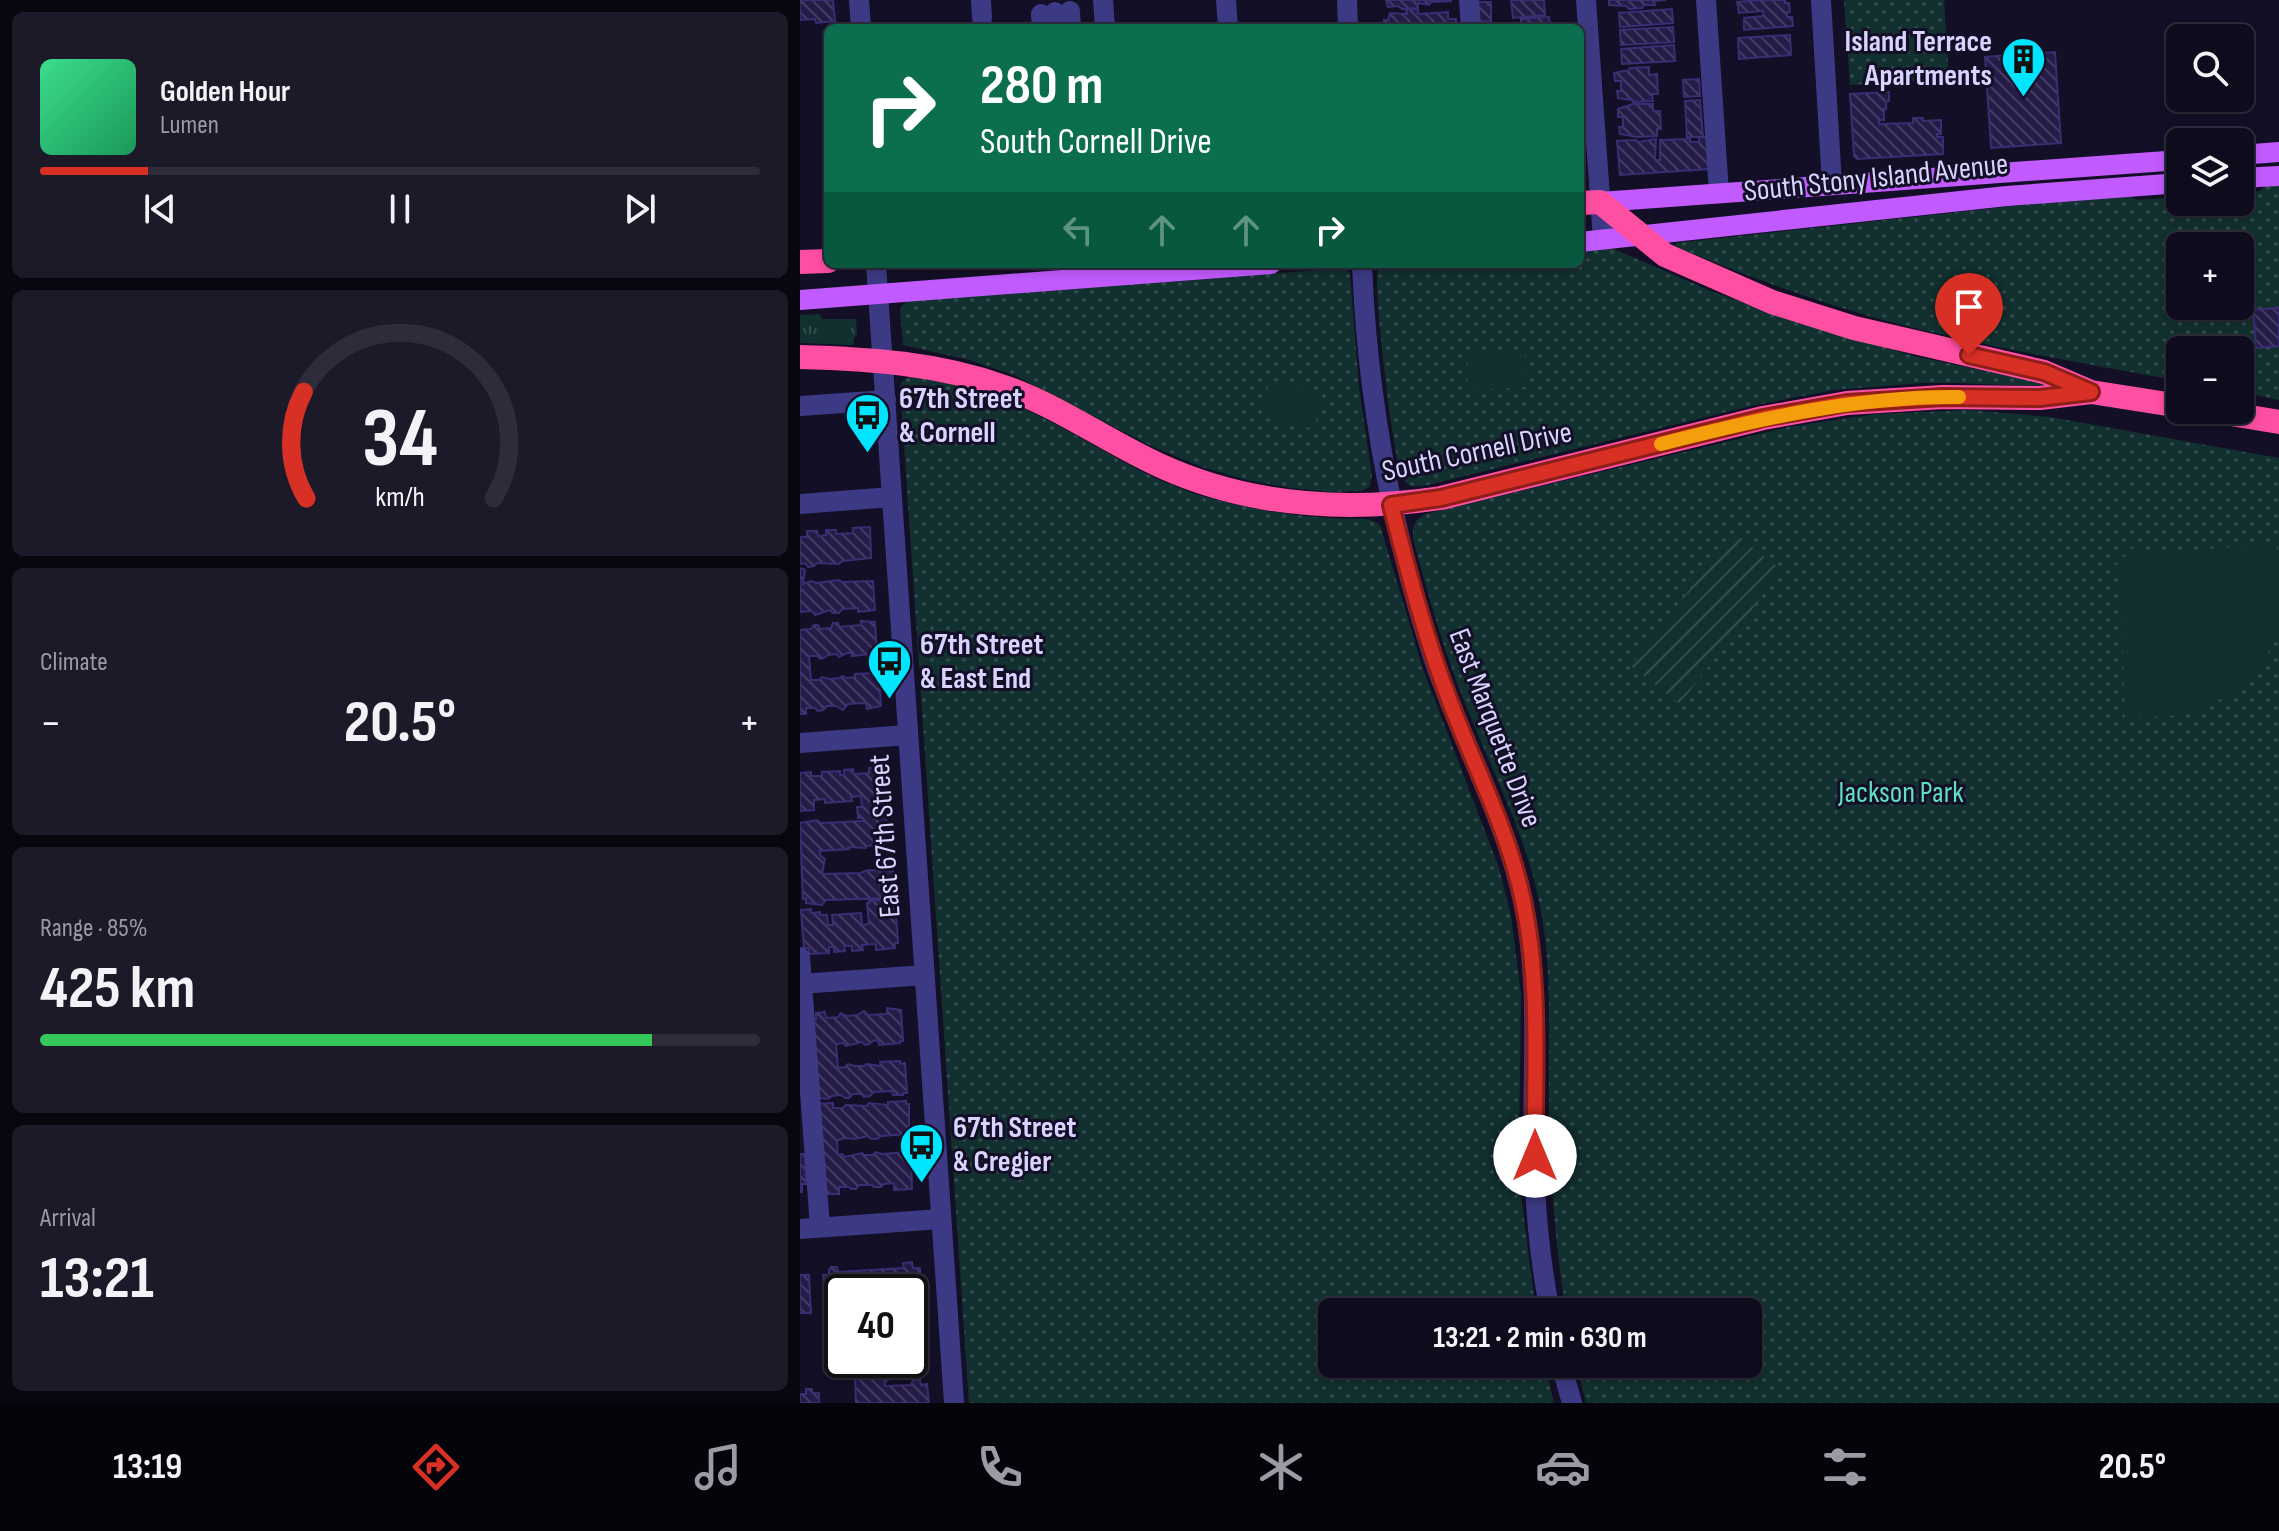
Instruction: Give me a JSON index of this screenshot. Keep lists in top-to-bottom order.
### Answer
{
  "streets": {
    "highway": ["South Cornell Drive"],
    "main road": ["South Stony Island Avenue"],
    "street": ["East Marquette Drive", "East 67th Street"]
  },
  "crossings": [
    ["South Stony Island Avenue", "South Cornell Drive"],
    ["South Cornell Drive", "East Marquette Drive"],
    ["South Cornell Drive", "East 67th Street"]
  ],
  "parks": ["Jackson Park"],
  "places": {
    "building": ["Island Terrace Apartments"],
    "bus stop": ["67th Street & Cornell", "67th Street & East End", "67th Street & Cregier"]
  },
  "page": {
    "map_buttons": ["+", "−"],
    "turn": ["280 m", "South Cornell Drive"],
    "song": ["Golden Hour", "Lumen"],
    "tile": [
      "Climate",
      ["Range · 85%", "425 km"],
      ["Arrival", "13:21"]
    ],
    "heat": ["−", "20.5°", "+"],
    "limit": "40",
    "trip": "13:21 · 2 min · 630 m",
    "tabs": ["13:19", "20.5°"],
    "gauge": ["34", "km/h"]
  }
}
